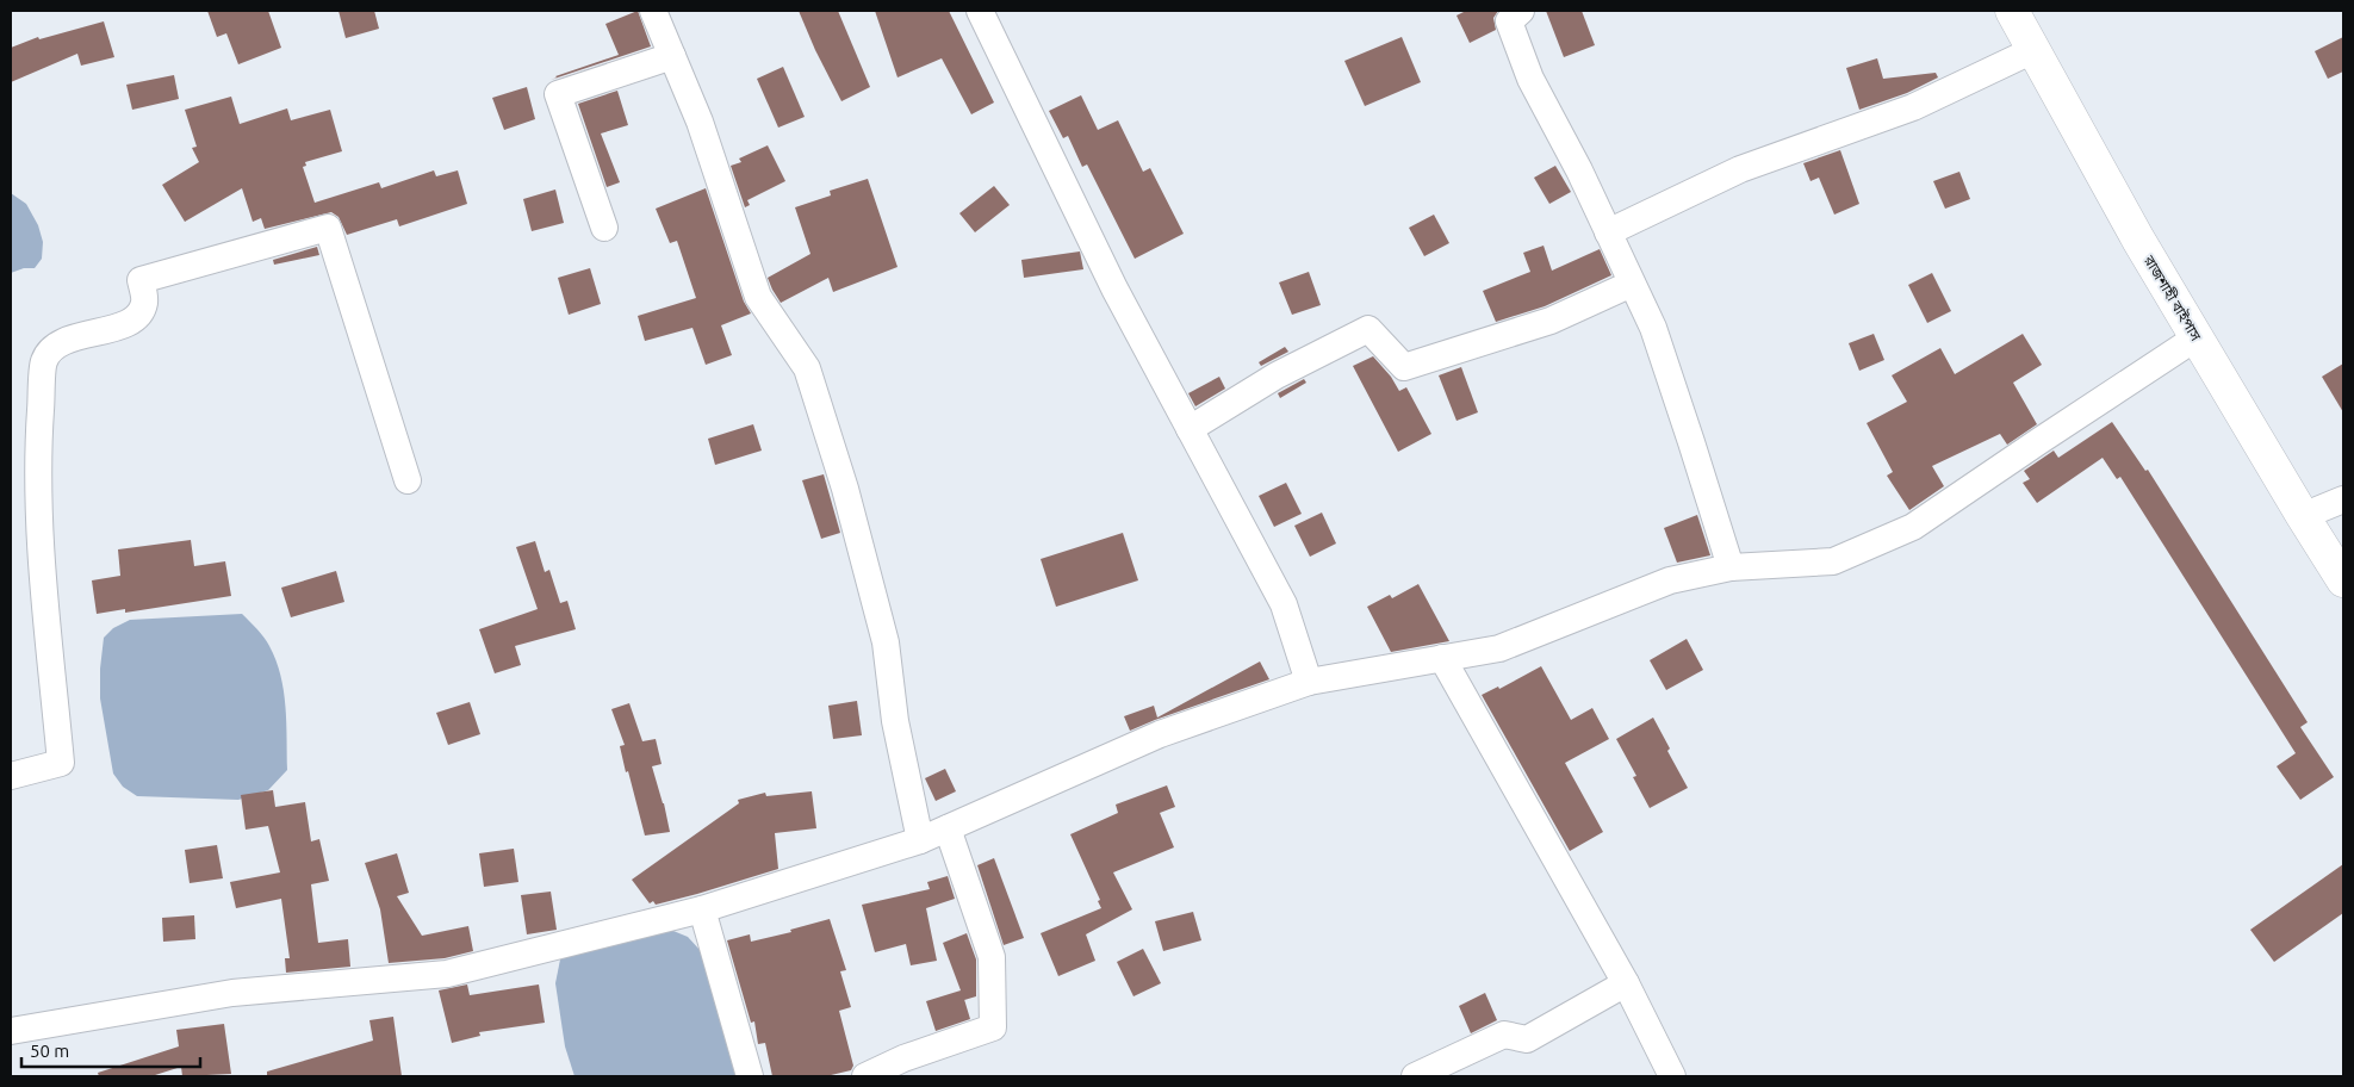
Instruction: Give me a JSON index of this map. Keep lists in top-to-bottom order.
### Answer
{
  "streets": {
    "highway": ["রাজশাহী বাইপাস"]
  },
  "scale_bar": "50 m"
}
